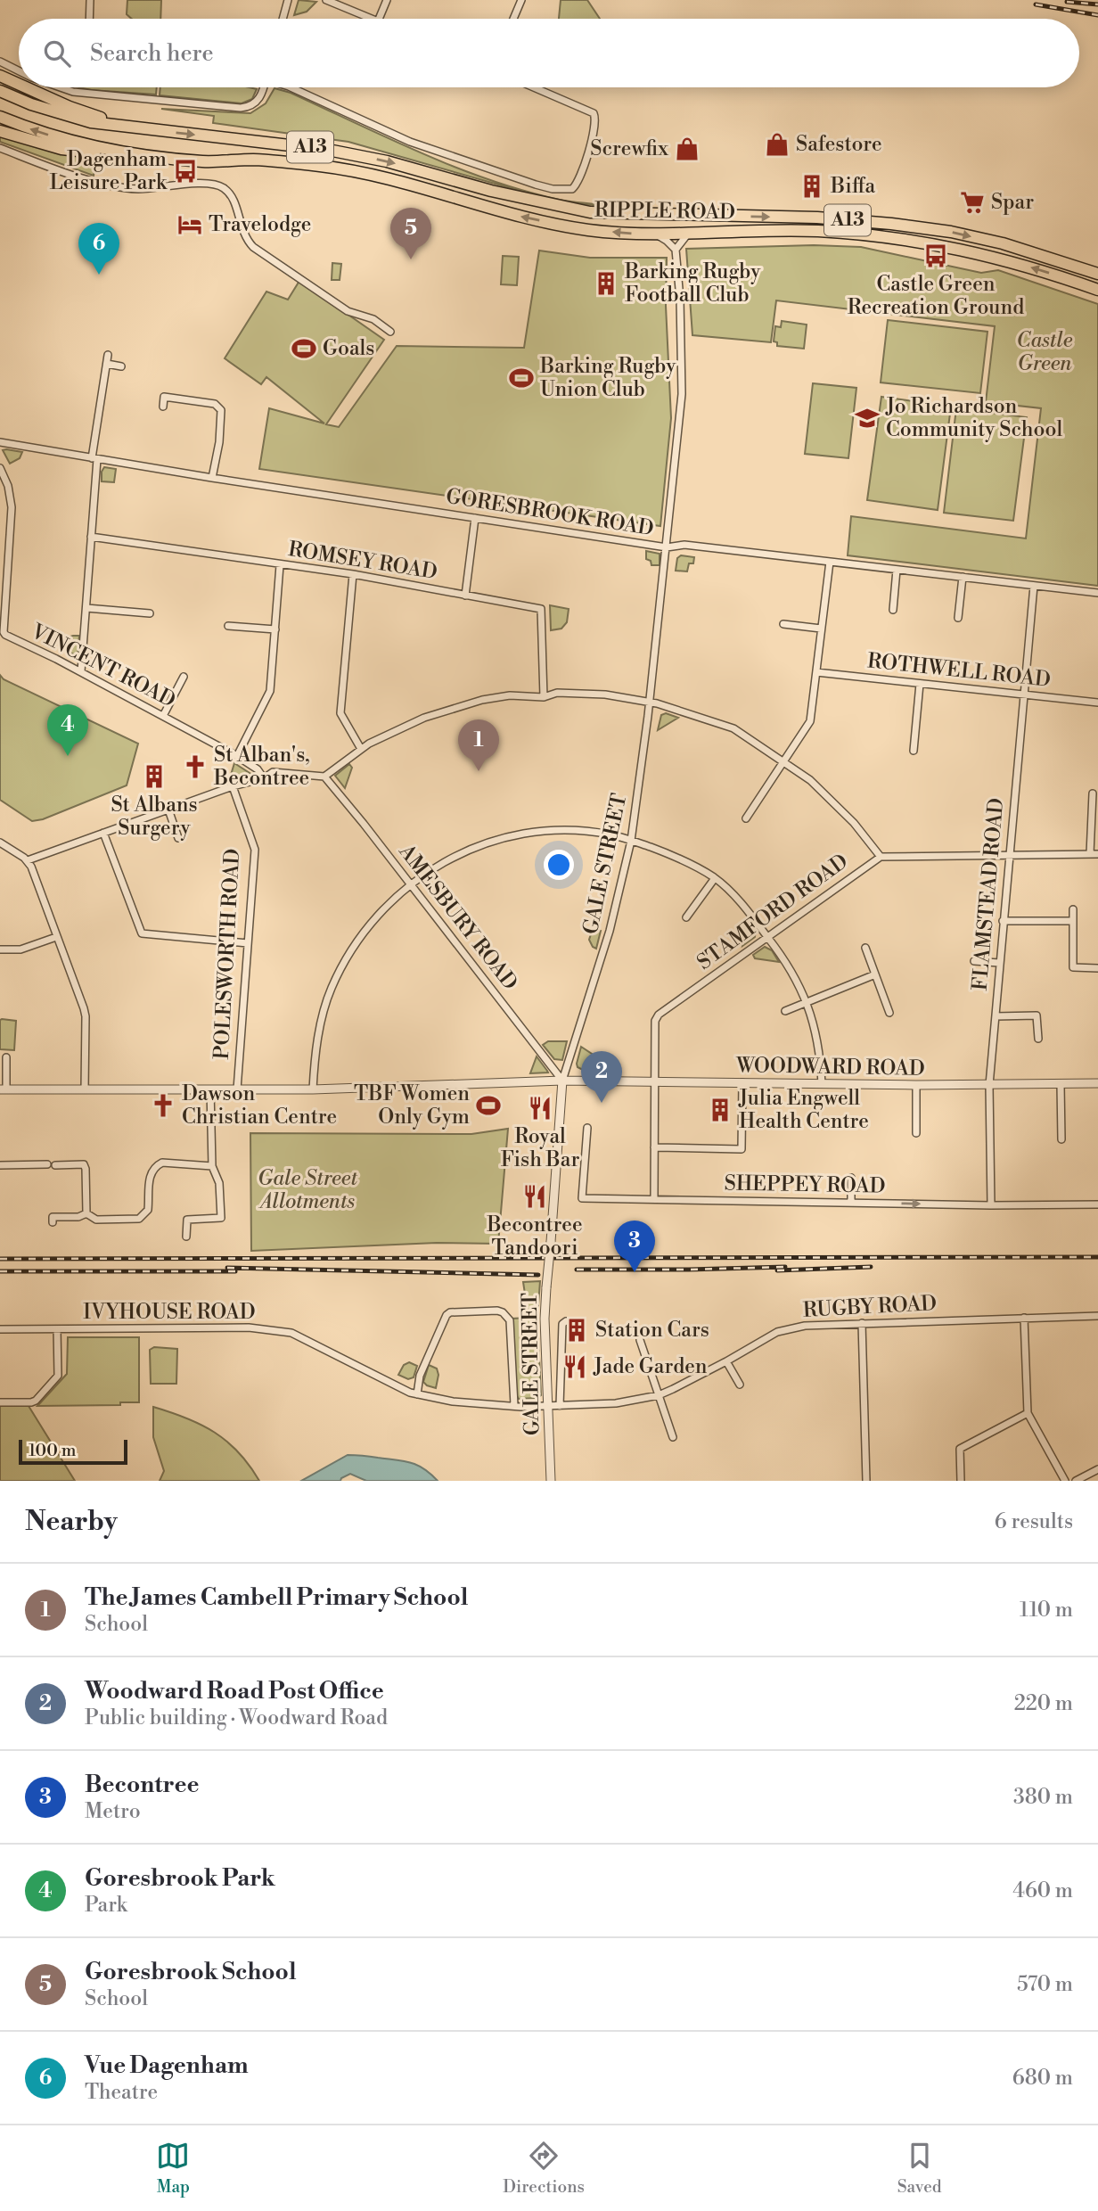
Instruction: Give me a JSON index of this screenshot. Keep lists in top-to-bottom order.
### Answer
{
  "streets": {
    "highway": ["A13", "RIPPLE ROAD"],
    "street": [
      "GORESBROOK ROAD",
      "ROMSEY ROAD",
      "VINCENT ROAD",
      "ROTHWELL ROAD",
      "GALE STREET",
      "FLAMSTEAD ROAD",
      "STAMFORD ROAD",
      "AMESBURY ROAD",
      "POLESWORTH ROAD",
      "WOODWARD ROAD",
      "SHEPPEY ROAD",
      "RUGBY ROAD",
      "IVYHOUSE ROAD"
    ]
  },
  "crossings": [
    ["A13", "RIPPLE ROAD"],
    ["GORESBROOK ROAD", "GALE STREET"],
    ["GORESBROOK ROAD", "FLAMSTEAD ROAD"],
    ["ROTHWELL ROAD", "FLAMSTEAD ROAD"],
    ["GALE STREET", "AMESBURY ROAD"],
    ["GALE STREET", "WOODWARD ROAD"],
    ["GALE STREET", "RUGBY ROAD"],
    ["GALE STREET", "IVYHOUSE ROAD"],
    ["FLAMSTEAD ROAD", "STAMFORD ROAD"],
    ["FLAMSTEAD ROAD", "WOODWARD ROAD"],
    ["FLAMSTEAD ROAD", "SHEPPEY ROAD"],
    ["STAMFORD ROAD", "WOODWARD ROAD"],
    ["STAMFORD ROAD", "SHEPPEY ROAD"],
    ["AMESBURY ROAD", "WOODWARD ROAD"],
    ["POLESWORTH ROAD", "WOODWARD ROAD"],
    ["RUGBY ROAD", "IVYHOUSE ROAD"]
  ],
  "parks": ["Castle Green", "Gale Street Allotments"],
  "places": {
    "shop": ["Safestore", "Screwfix"],
    "bus stop": ["Dagenham Leisure Park", "Castle Green Recreation Ground"],
    "building": [
      "Biffa",
      "Barking Rugby Football Club",
      "St Albans Surgery",
      "Julia Engwell Health Centre",
      "Station Cars"
    ],
    "supermarket": ["Spar"],
    "hotel": ["Travelodge"],
    "sports": ["Goals", "Barking Rugby Union Club", "TBF Women Only Gym"],
    "school or university": ["Jo Richardson Community School"],
    "church": ["St Alban's, Becontree", "Dawson Christian Centre"],
    "restaurant": ["Royal Fish Bar", "Becontree Tandoori", "Jade Garden"]
  },
  "scale_bar": "100 m",
  "page": {
    "search": "Search here",
    "pins": [
      "5",
      "6",
      "4",
      "1",
      "2",
      "3"
    ],
    "scale": "100 m",
    "heading": ["Nearby", "6 results"],
    "list": [
      {
        "mark": "1",
        "name": "The James Cambell Primary School",
        "note": "School",
        "value": "110 m"
      },
      {
        "mark": "2",
        "name": "Woodward Road Post Office",
        "note": "Public building · Woodward Road",
        "value": "220 m"
      },
      {
        "mark": "3",
        "name": "Becontree",
        "note": "Metro",
        "value": "380 m"
      },
      {
        "mark": "4",
        "name": "Goresbrook Park",
        "note": "Park",
        "value": "460 m"
      },
      {
        "mark": "5",
        "name": "Goresbrook School",
        "note": "School",
        "value": "570 m"
      },
      {
        "mark": "6",
        "name": "Vue Dagenham",
        "note": "Theatre",
        "value": "680 m"
      }
    ],
    "nav": ["Map", "Directions", "Saved"]
  }
}
